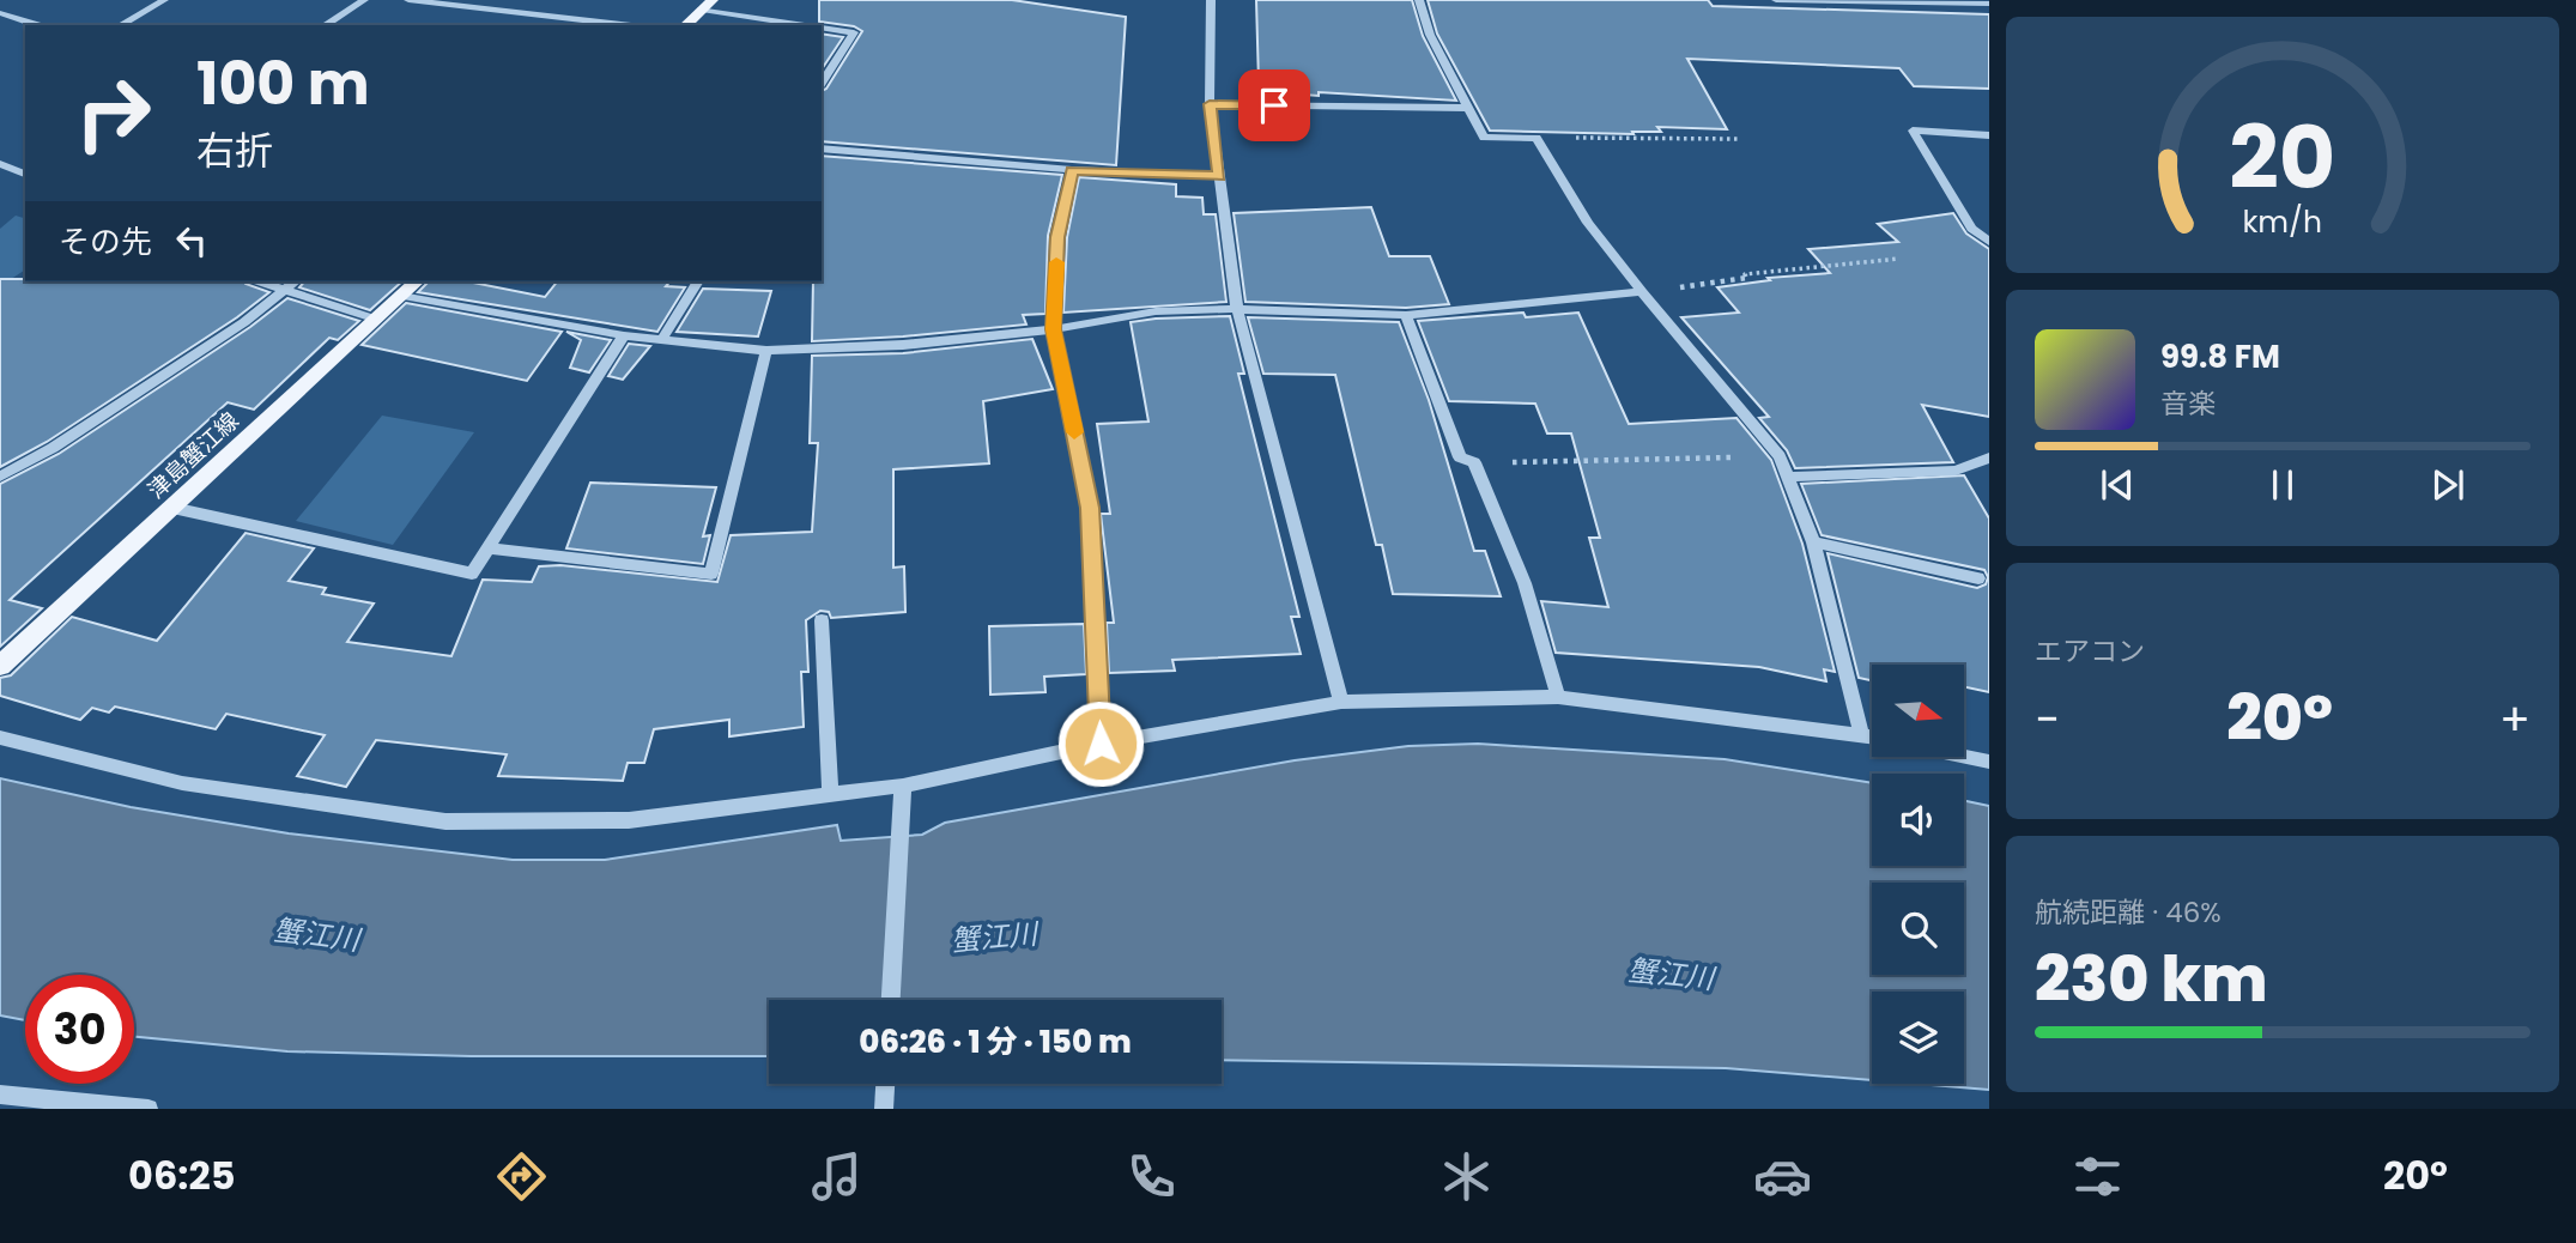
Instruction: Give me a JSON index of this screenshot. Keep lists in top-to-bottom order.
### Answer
{
  "streets": {
    "main road": ["津島蟹江線"]
  },
  "water": ["蟹江川"],
  "north": "right",
  "page": {
    "turn": ["100 m", "右折"],
    "then": "その先",
    "song": ["99.8 FM", "音楽"],
    "tile": [
      "エアコン",
      ["航続距離 · 46%", "230 km"]
    ],
    "heat": ["−", "20°", "+"],
    "limit": "30",
    "trip": "06:26 · 1 分 · 150 m",
    "tabs": ["06:25", "20°"],
    "gauge": ["20", "km/h"]
  }
}
